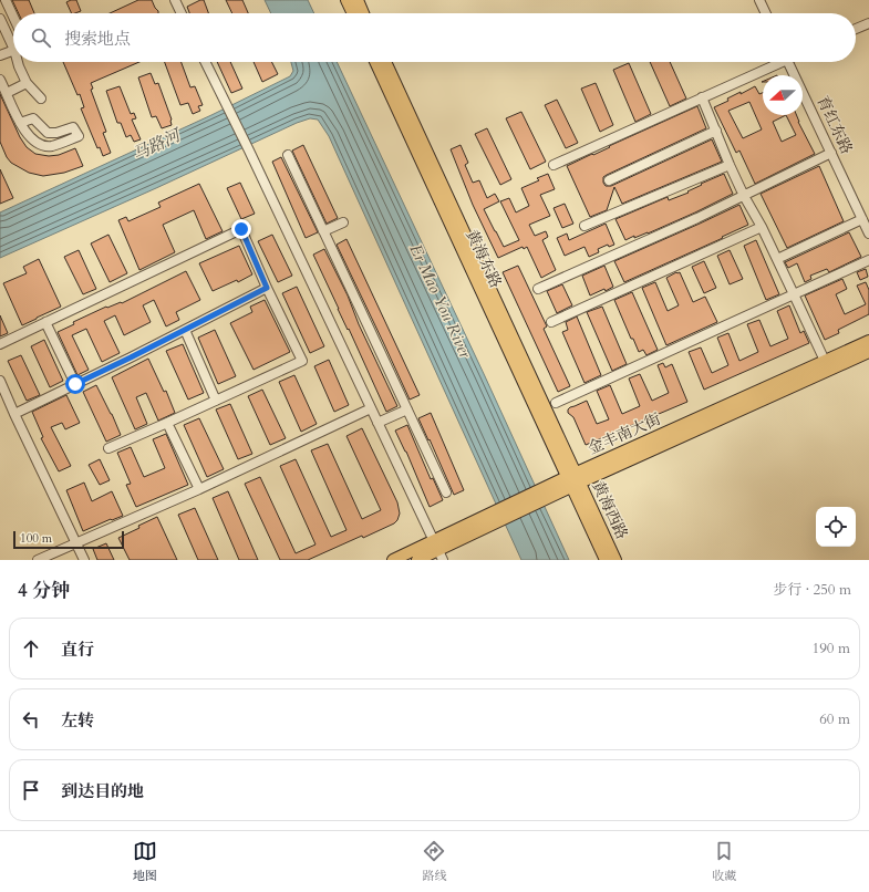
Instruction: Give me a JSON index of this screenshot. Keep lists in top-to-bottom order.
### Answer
{
  "streets": {
    "main road": ["黄海东路", "金丰南大街", "黄海西路"],
    "street": ["育红东路"]
  },
  "crossings": [
    ["黄海东路", "金丰南大街"],
    ["黄海东路", "黄海西路"],
    ["金丰南大街", "黄海西路"]
  ],
  "water": ["马路河", "Er Mao You River"],
  "scale_bar": "100 m",
  "north": "left",
  "page": {
    "search": "搜索地点",
    "scale": "100 m",
    "heading": ["4 分钟", "步行 · 250 m"],
    "list": [
      ["直行", "190 m"],
      ["左转", "60 m"],
      "到达目的地"
    ],
    "nav": ["地图", "路线", "收藏"]
  }
}
